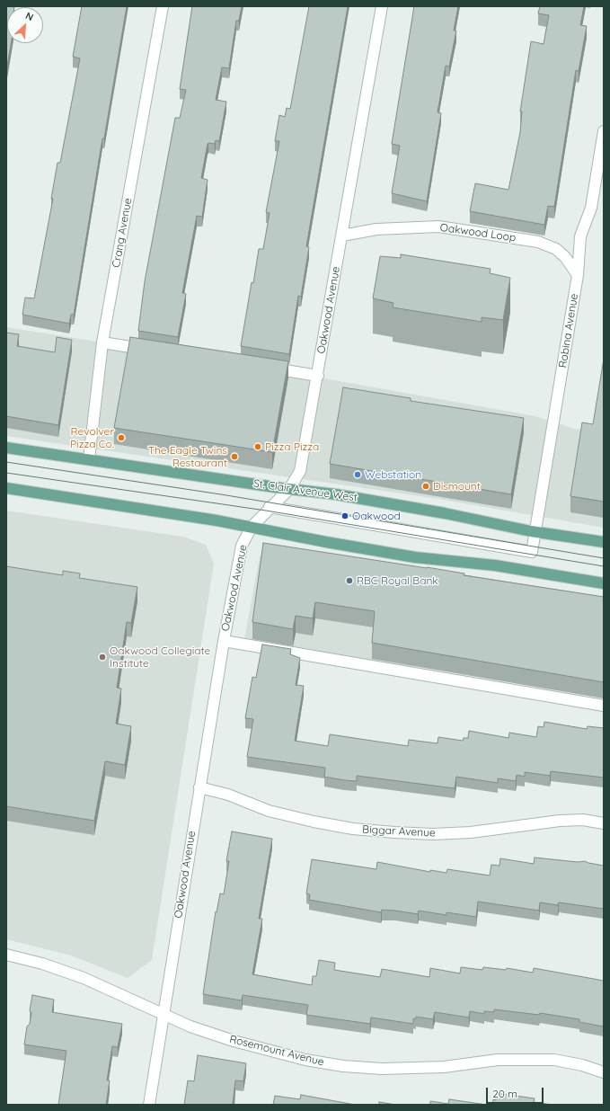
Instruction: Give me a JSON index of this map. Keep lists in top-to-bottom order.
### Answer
{
  "streets": {
    "main road": ["St. Clair Avenue West"],
    "street": [
      "Crang Avenue",
      "Oakwood Loop",
      "Oakwood Avenue",
      "Robina Avenue",
      "Biggar Avenue",
      "Rosemount Avenue"
    ]
  },
  "crossings": [
    ["Crang Avenue", "St. Clair Avenue West"],
    ["Oakwood Loop", "Oakwood Avenue"],
    ["Oakwood Loop", "Robina Avenue"],
    ["Oakwood Avenue", "Robina Avenue"],
    ["Oakwood Avenue", "St. Clair Avenue West"],
    ["Oakwood Avenue", "Biggar Avenue"],
    ["Oakwood Avenue", "Rosemount Avenue"],
    ["Robina Avenue", "St. Clair Avenue West"]
  ],
  "places": [
    "Revolver Pizza Co.",
    "Pizza Pizza",
    "The Eagle Twins Restaurant",
    "Webstation",
    "Dismount",
    "Oakwood",
    "RBC Royal Bank",
    "Oakwood Collegiate Institute"
  ],
  "scale_bar": "20 m",
  "north": "top right"
}
